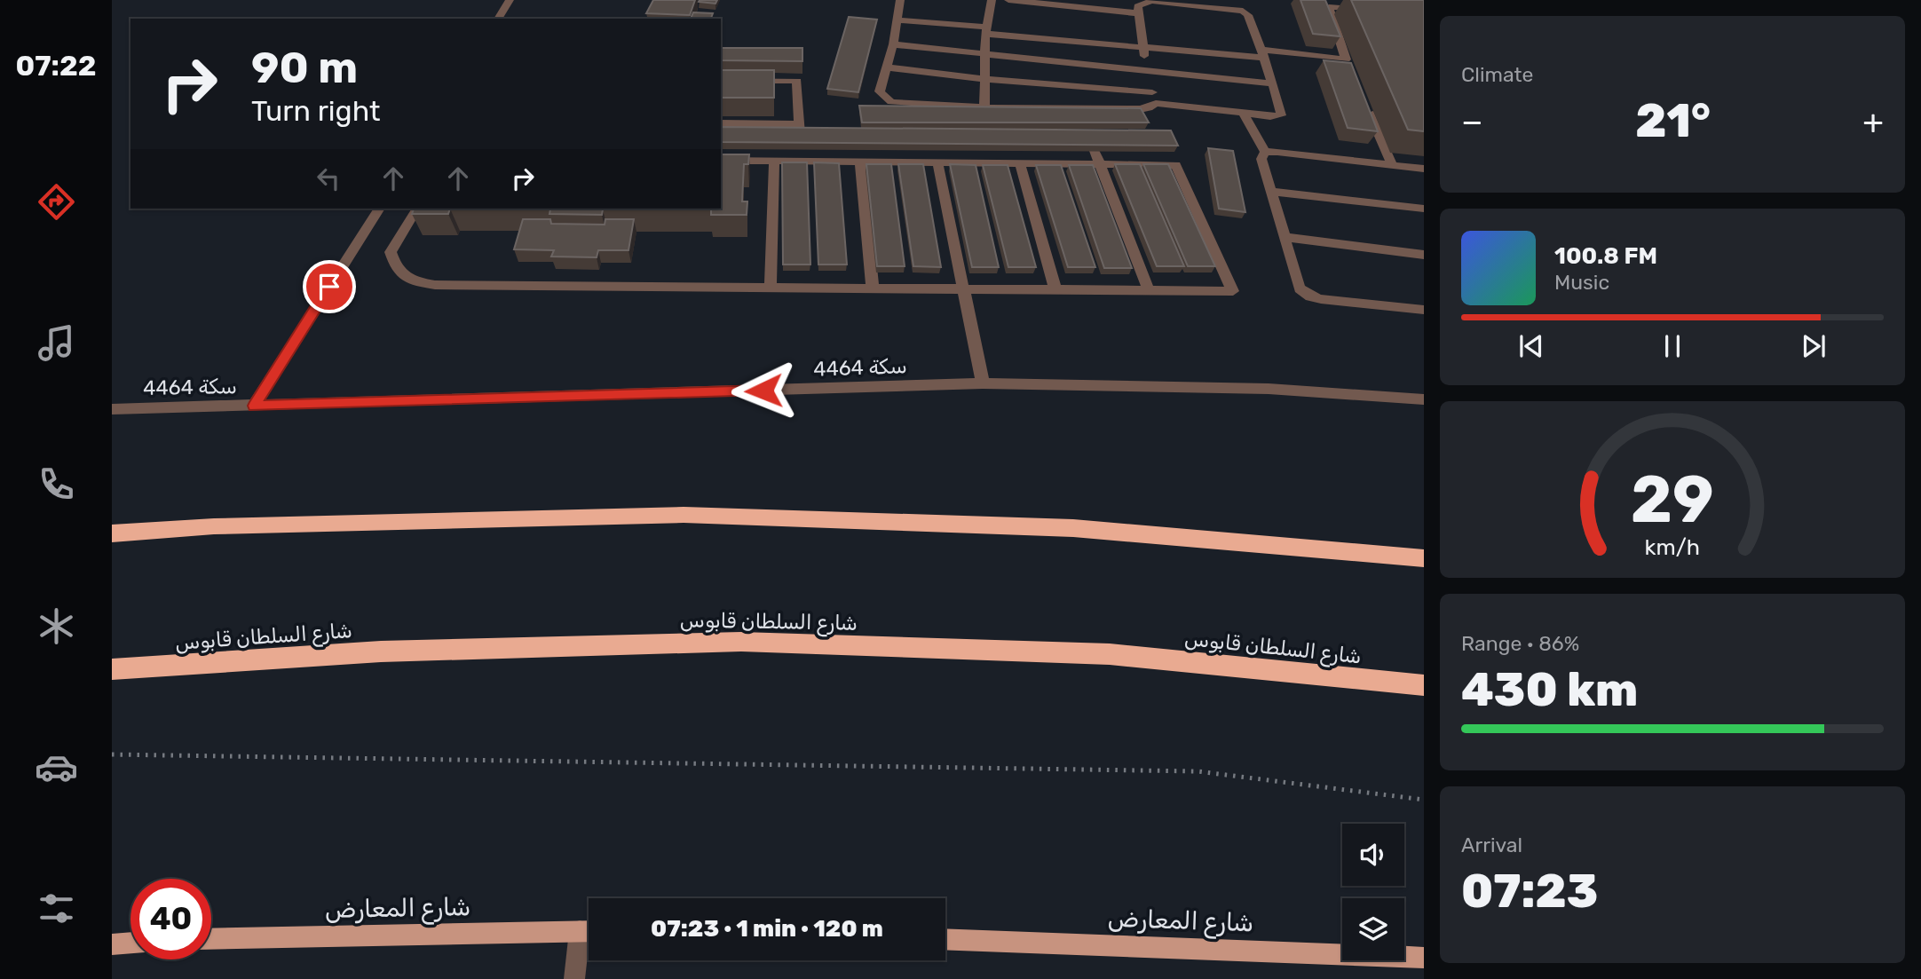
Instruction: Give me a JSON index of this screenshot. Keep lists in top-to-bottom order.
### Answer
{
  "streets": {
    "highway": ["شارع السلطان قابوس"],
    "main road": ["شارع المعارض"],
    "street": ["سكة 4464"]
  },
  "page": {
    "tabs": "07:22",
    "tile": [
      "Climate",
      ["Range · 86%", "430 km"],
      ["Arrival", "07:23"]
    ],
    "turn": ["90 m", "Turn right"],
    "heat": ["−", "21°", "+"],
    "song": ["100.8 FM", "Music"],
    "limit": "40",
    "trip": "07:23 · 1 min · 120 m",
    "gauge": ["29", "km/h"]
  }
}
